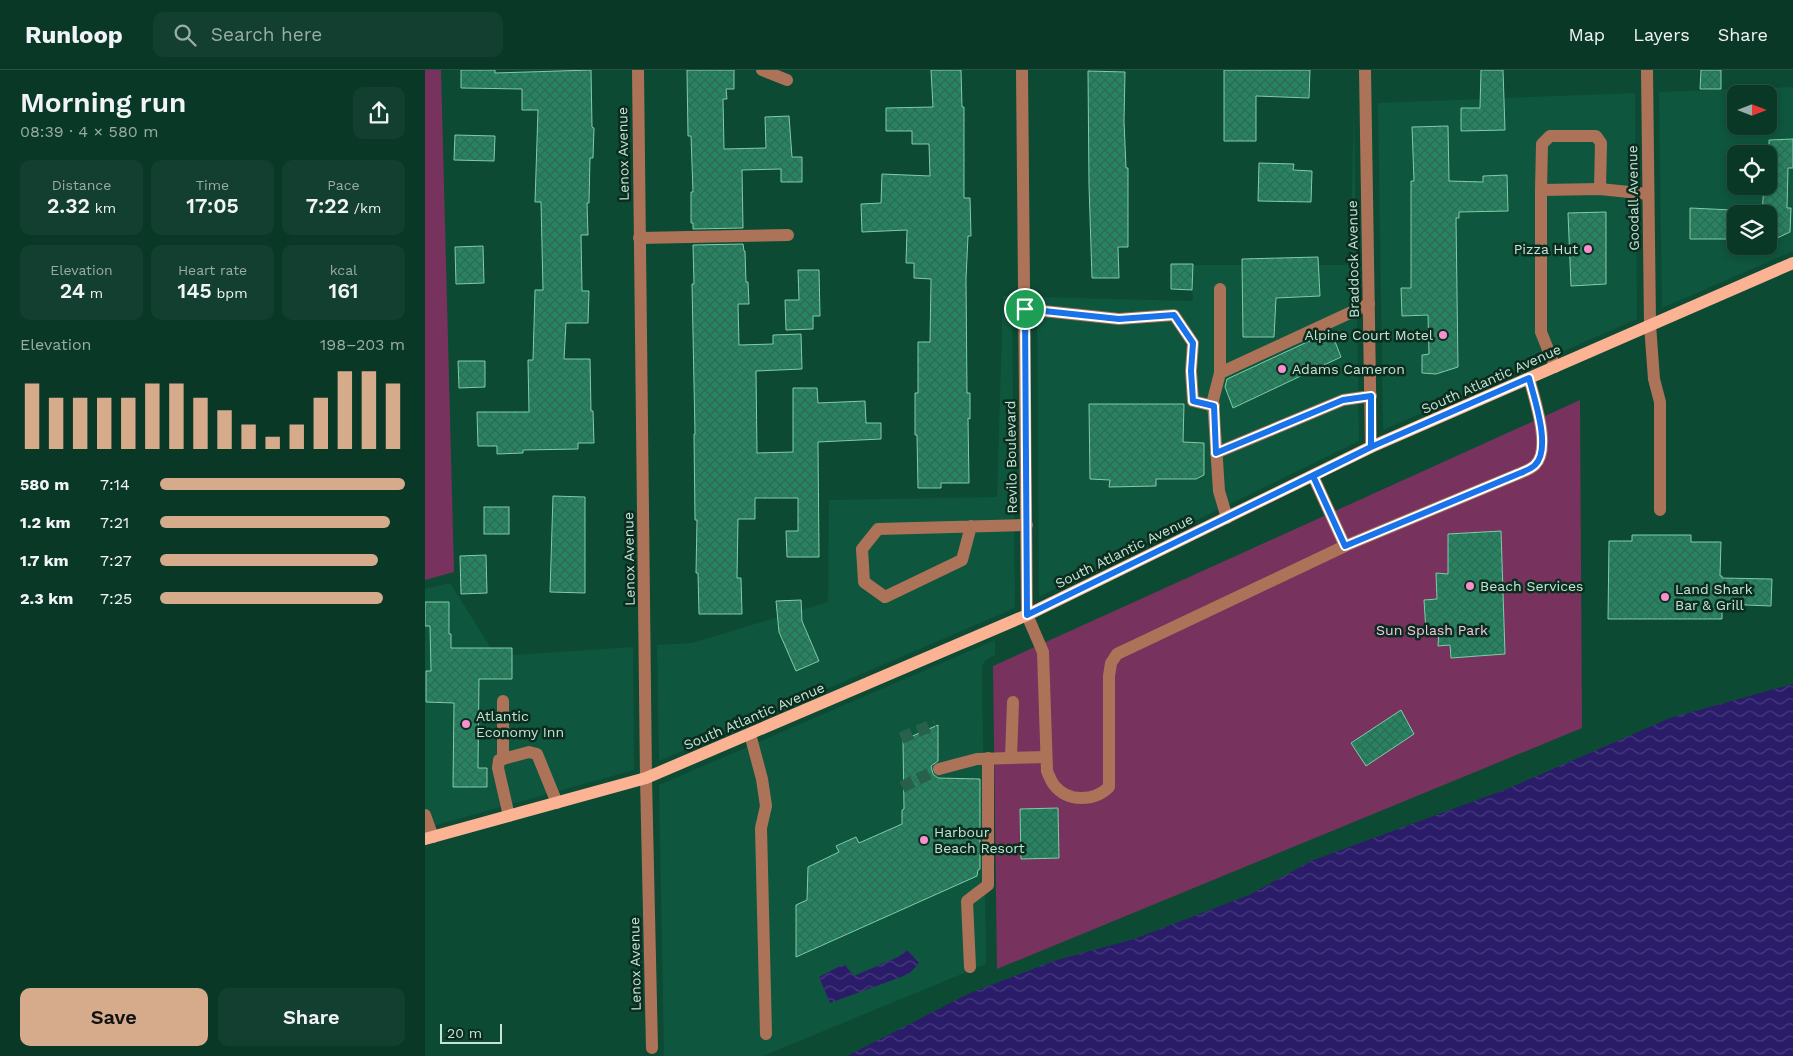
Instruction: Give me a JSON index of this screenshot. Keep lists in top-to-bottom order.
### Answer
{
  "streets": {
    "main road": ["South Atlantic Avenue"],
    "street": [
      "Lenox Avenue",
      "Goodall Avenue",
      "Braddock Avenue",
      "Revilo Boulevard"
    ]
  },
  "crossings": [
    ["Lenox Avenue", "South Atlantic Avenue"],
    ["Goodall Avenue", "South Atlantic Avenue"],
    ["Braddock Avenue", "South Atlantic Avenue"],
    ["South Atlantic Avenue", "Revilo Boulevard"]
  ],
  "parks": ["Sun Splash Park"],
  "places": [
    "Pizza Hut",
    "Alpine Court Motel",
    "Adams Cameron",
    "Beach Services",
    "Land Shark Bar & Grill",
    "Atlantic Economy Inn",
    "Harbour Beach Resort"
  ],
  "scale_bar": "20 m",
  "north": "right",
  "page": {
    "header": "Runloop",
    "search": "Search here",
    "nav": ["Map", "Layers", "Share"],
    "heading": ["Morning run", "08:39 · 4 × 580 m"],
    "stats": [
      ["Distance", "2.32 km"],
      ["Time", "17:05"],
      ["Pace", "7:22 /km"],
      ["Elevation", "24 m"],
      ["Heart rate", "145 bpm"],
      ["kcal", "161"]
    ],
    "chart": ["Elevation", "198–203 m"],
    "list": [
      {
        "name": "580 m",
        "note": "7:14"
      },
      {
        "name": "1.2 km",
        "note": "7:21"
      },
      {
        "name": "1.7 km",
        "note": "7:27"
      },
      {
        "name": "2.3 km",
        "note": "7:25"
      }
    ],
    "buttons": ["Save", "Share"],
    "scale": "20 m"
  }
}
